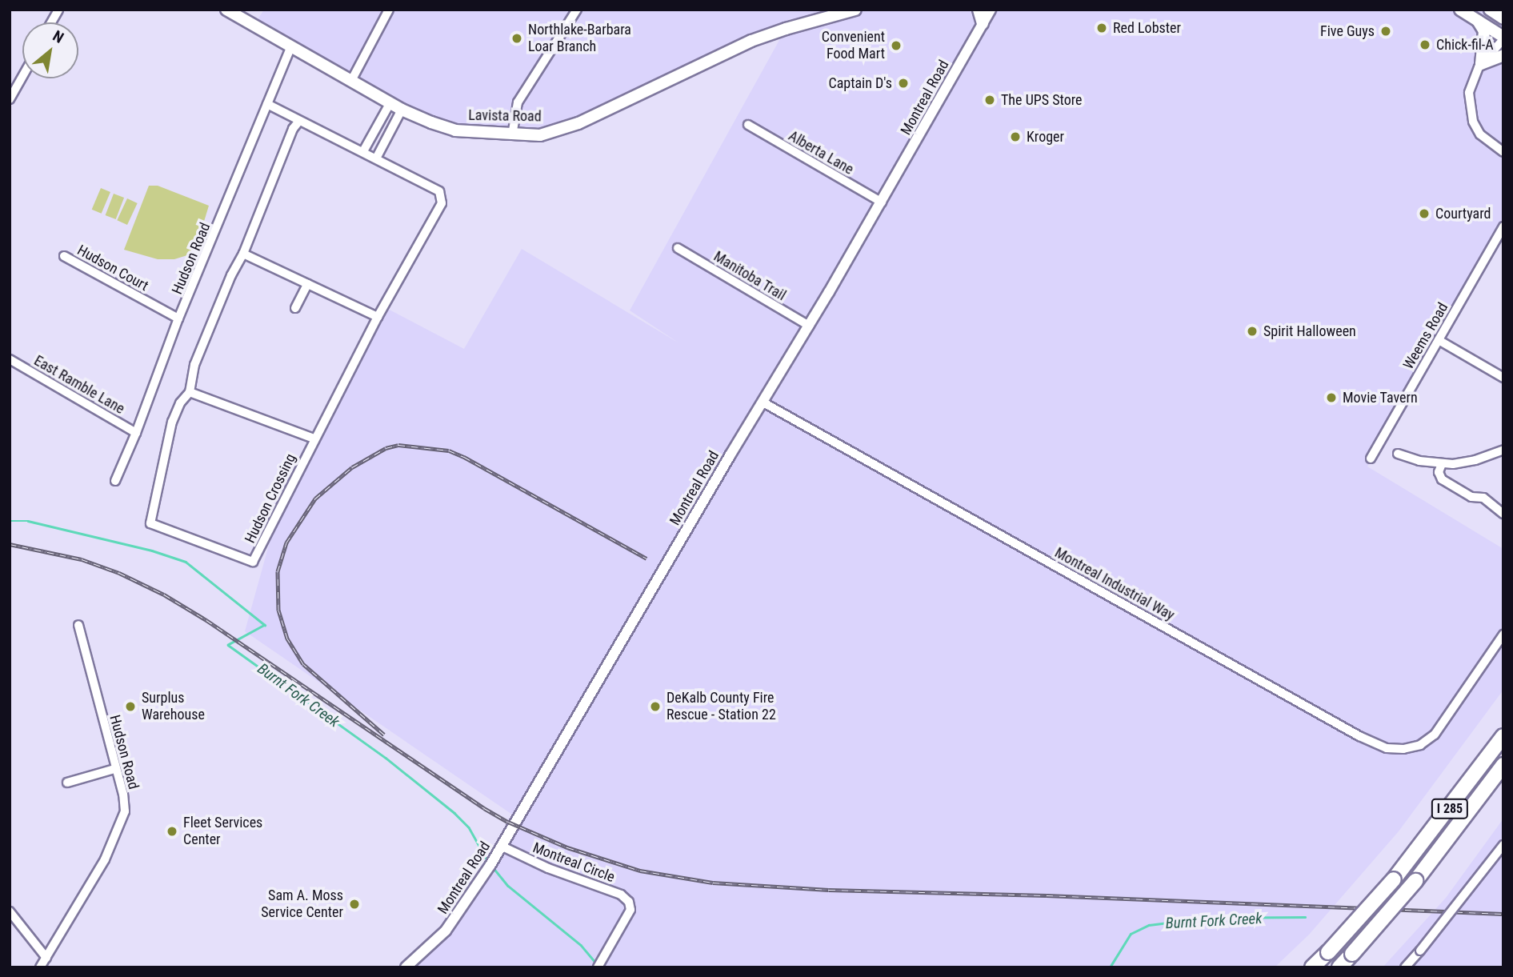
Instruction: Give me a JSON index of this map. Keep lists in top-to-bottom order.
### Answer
{
  "streets": {
    "highway": ["I 285"],
    "main road": ["Lavista Road"],
    "street": [
      "Montreal Road",
      "Alberta Lane",
      "Hudson Road",
      "Hudson Court",
      "Manitoba Trail",
      "Weems Road",
      "East Ramble Lane",
      "Hudson Crossing",
      "Montreal Industrial Way",
      "Montreal Circle"
    ]
  },
  "crossings": [
    ["Montreal Road", "Alberta Lane"],
    ["Montreal Road", "Manitoba Trail"],
    ["Montreal Road", "Montreal Industrial Way"],
    ["Montreal Road", "Montreal Circle"],
    ["Lavista Road", "Hudson Road"],
    ["Hudson Road", "Hudson Court"],
    ["Hudson Road", "East Ramble Lane"],
    ["Hudson Road", "Hudson Crossing"]
  ],
  "water": ["Burnt Fork Creek"],
  "places": [
    "Red Lobster",
    "Five Guys",
    "Northlake-Barbara Loar Branch",
    "Chick-fil-A",
    "Convenient Food Mart",
    "Captain D's",
    "The UPS Store",
    "Kroger",
    "Courtyard",
    "Spirit Halloween",
    "Movie Tavern",
    "Surplus Warehouse",
    "DeKalb County Fire Rescue - Station 22",
    "Fleet Services Center",
    "Sam A. Moss Service Center"
  ],
  "north": "top right"
}
